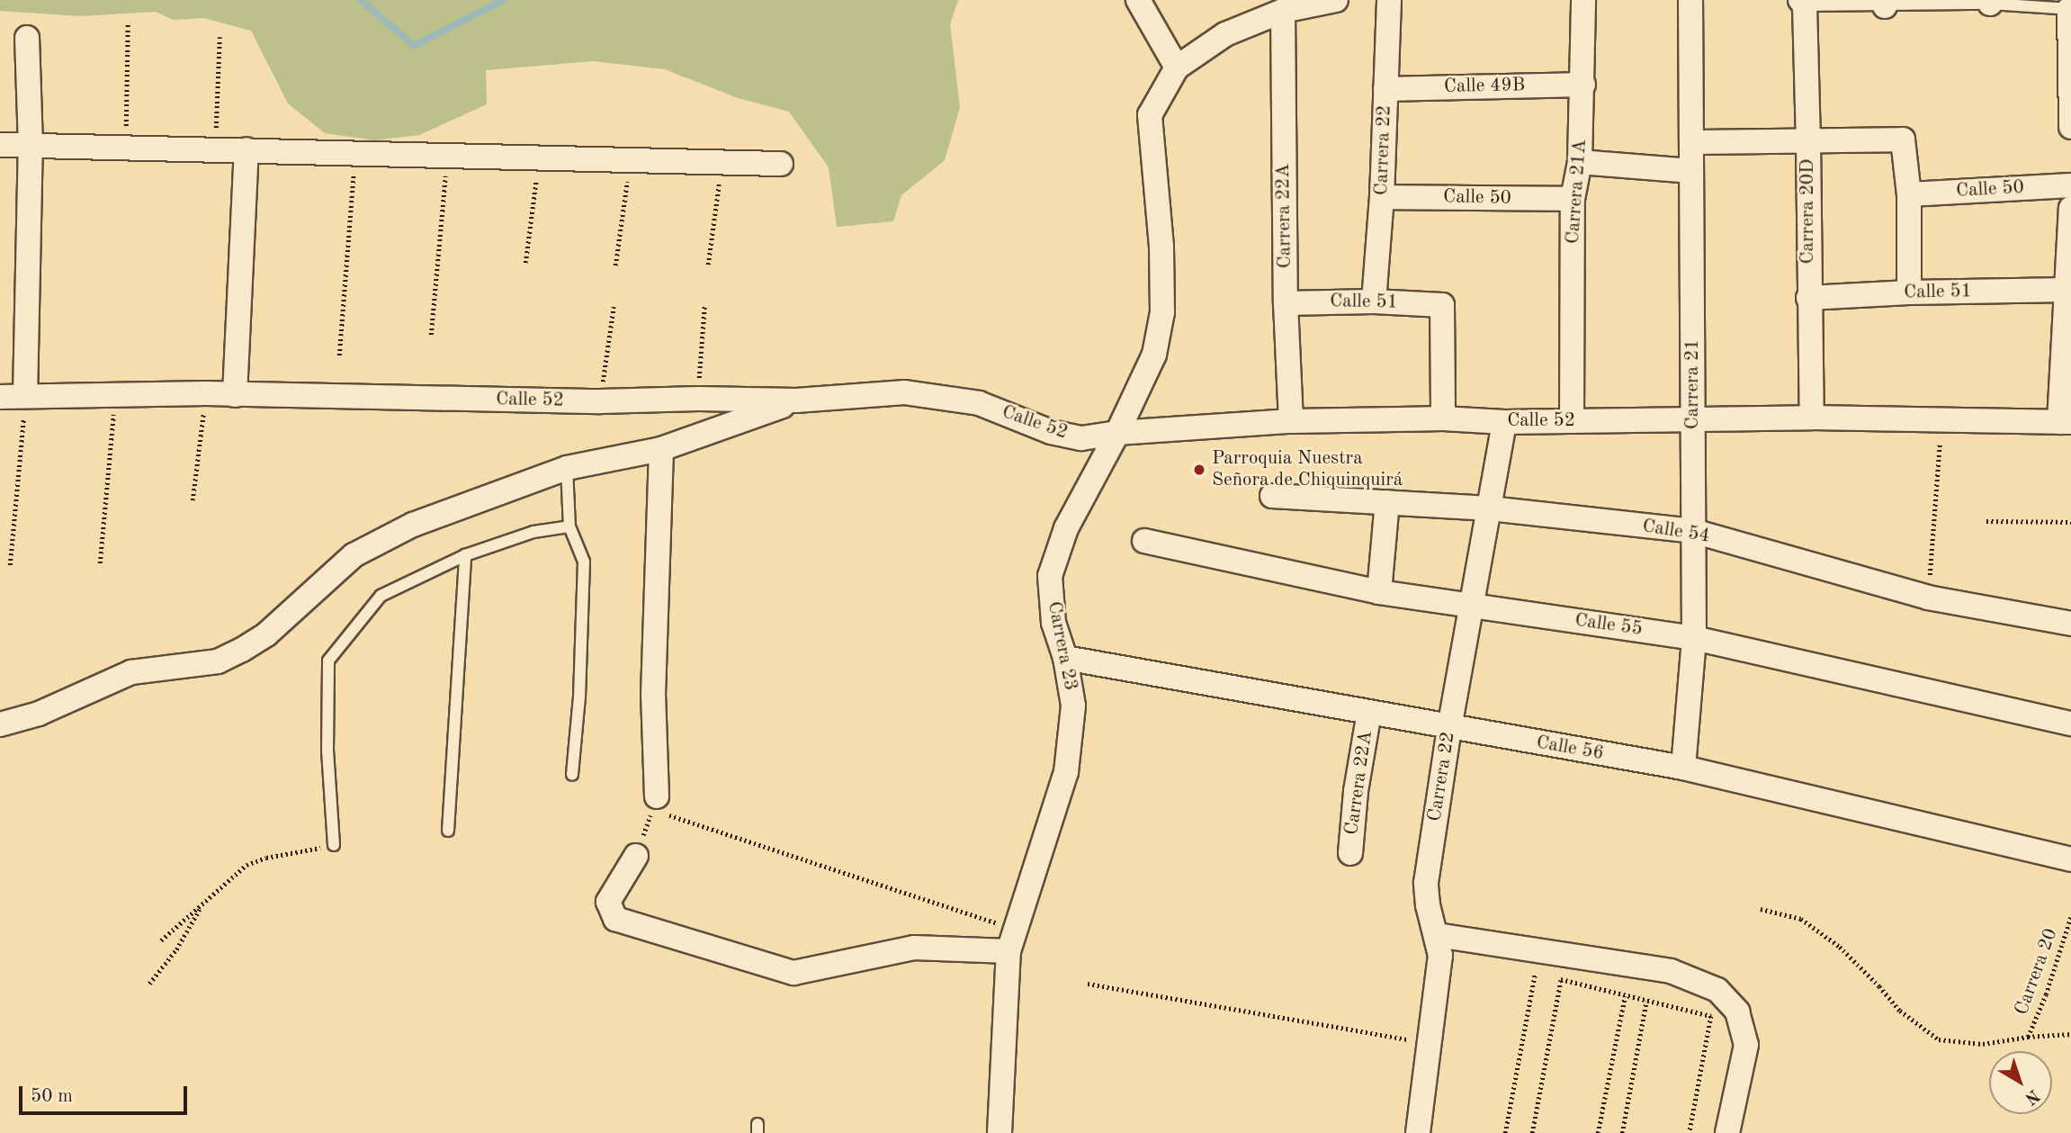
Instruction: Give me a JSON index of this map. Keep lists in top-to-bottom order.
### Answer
{
  "streets": {
    "street": [
      "Calle 49B",
      "Carrera 22",
      "Calle 50",
      "Carrera 21A",
      "Carrera 20D",
      "Carrera 22A",
      "Calle 51",
      "Carrera 21",
      "Calle 52",
      "Calle 54",
      "Calle 55",
      "Carrera 23",
      "Calle 56"
    ],
    "path": ["Carrera 20"]
  },
  "crossings": [
    ["Calle 49B", "Carrera 22"],
    ["Calle 49B", "Carrera 21A"],
    ["Carrera 22", "Calle 50"],
    ["Carrera 22", "Calle 51"],
    ["Carrera 22", "Calle 52"],
    ["Carrera 22", "Calle 54"],
    ["Carrera 22", "Calle 55"],
    ["Carrera 22", "Calle 56"],
    ["Calle 50", "Carrera 21A"],
    ["Carrera 21A", "Calle 52"],
    ["Carrera 20D", "Calle 51"],
    ["Carrera 20D", "Calle 52"],
    ["Carrera 22A", "Calle 51"],
    ["Carrera 22A", "Calle 52"],
    ["Carrera 22A", "Calle 56"],
    ["Calle 51", "Calle 52"],
    ["Carrera 21", "Calle 52"],
    ["Carrera 21", "Calle 54"],
    ["Carrera 21", "Calle 55"],
    ["Carrera 21", "Calle 56"],
    ["Calle 52", "Carrera 23"],
    ["Carrera 23", "Calle 56"]
  ],
  "places": ["Parroquia Nuestra Señora de Chiquinquirá"],
  "scale_bar": "50 m",
  "north": "bottom right"
}
